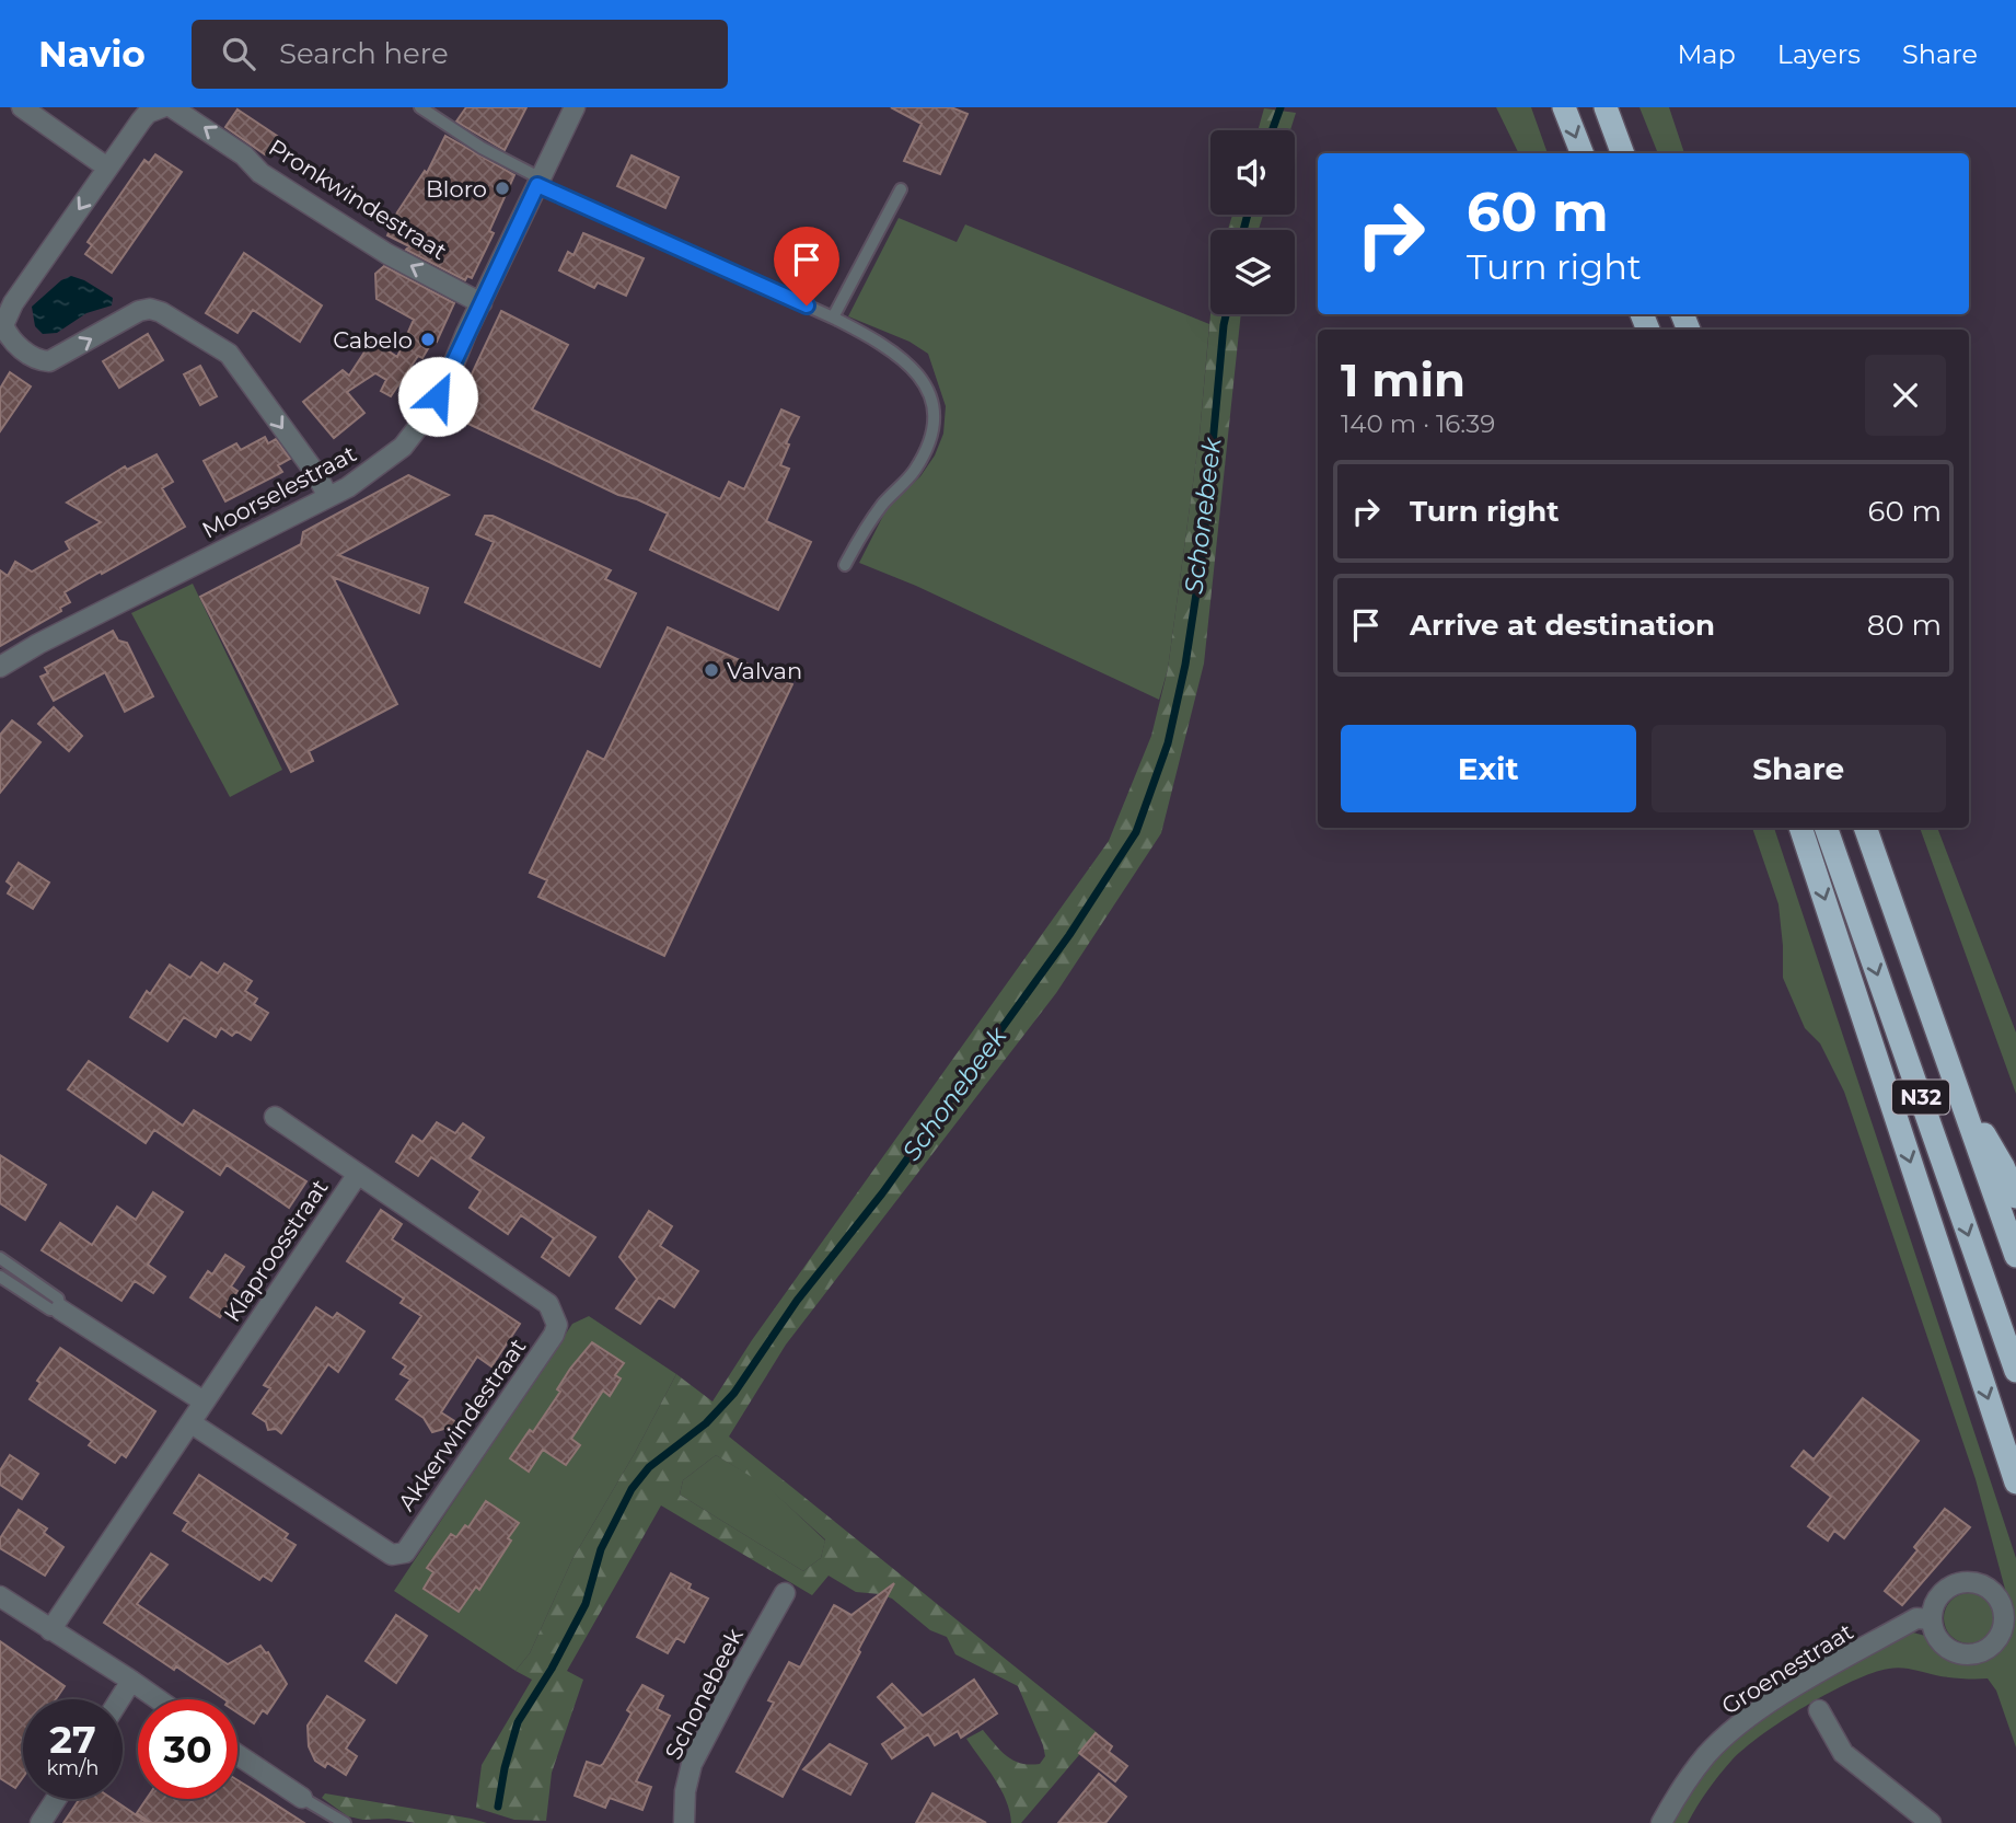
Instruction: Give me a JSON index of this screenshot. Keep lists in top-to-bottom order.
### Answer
{
  "streets": {
    "highway": ["N32"],
    "street": [
      "Pronkwindestraat",
      "Moorselestraat",
      "Klaproosstraat",
      "Akkerwindestraat",
      "Groenestraat",
      "Schonebeek"
    ]
  },
  "crossings": [
    ["Pronkwindestraat", "Moorselestraat"],
    ["Klaproosstraat", "Akkerwindestraat"]
  ],
  "one_way": ["Pronkwindestraat"],
  "water": ["Schonebeek"],
  "places": ["Bloro", "Cabelo", "Valvan"],
  "page": {
    "header": "Navio",
    "search": "Search here",
    "nav": ["Map", "Layers", "Share"],
    "turn": ["60 m", "Turn right"],
    "heading": ["1 min", "140 m · 16:39"],
    "list": [
      {
        "name": "Turn right",
        "value": "60 m"
      },
      {
        "name": "Arrive at destination",
        "value": "80 m"
      }
    ],
    "buttons": ["Exit", "Share"],
    "speed": "27 km/h",
    "limit": "30"
  }
}
